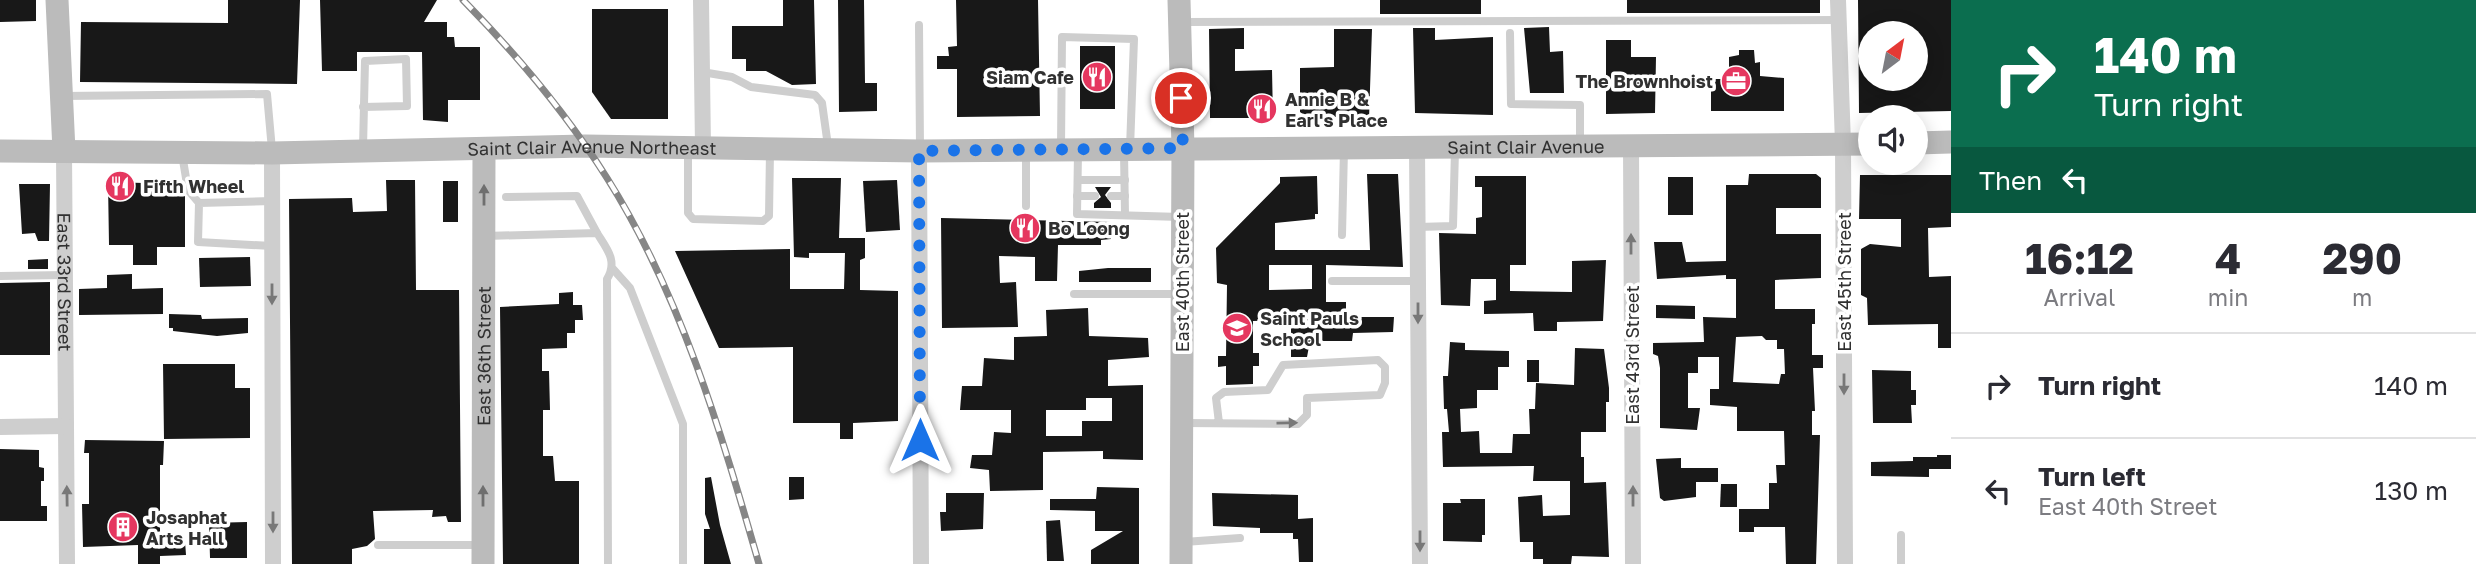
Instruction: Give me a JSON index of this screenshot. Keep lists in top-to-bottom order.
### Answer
{
  "streets": {
    "main road": [
      "Saint Clair Avenue",
      "Saint Clair Avenue Northeast",
      "East 33rd Street",
      "East 40th Street",
      "East 36th Street"
    ],
    "street": ["East 45th Street", "East 43rd Street"]
  },
  "crossings": [
    ["Saint Clair Avenue", "Saint Clair Avenue Northeast"],
    ["Saint Clair Avenue", "East 40th Street"],
    ["Saint Clair Avenue", "East 45th Street"],
    ["Saint Clair Avenue", "East 43rd Street"],
    ["Saint Clair Avenue Northeast", "East 33rd Street"],
    ["Saint Clair Avenue Northeast", "East 40th Street"],
    ["Saint Clair Avenue Northeast", "East 36th Street"]
  ],
  "one_way": ["East 45th Street", "East 43rd Street", "East 36th Street"],
  "places": {
    "restaurant": [
      "Siam Cafe",
      "Annie B & Earl's Place",
      "Fifth Wheel",
      "Bo Loong"
    ],
    "office": ["The Brownhoist"],
    "school or university": ["Saint Pauls School"],
    "building": ["Josaphat Arts Hall"]
  },
  "north": "top right",
  "page": {
    "turn": ["140 m", "Turn right"],
    "then": "Then",
    "eta": [
      "16:12",
      "Arrival",
      "4",
      "min",
      "290",
      "m"
    ],
    "list": [
      {
        "name": "Turn right",
        "value": "140 m"
      },
      {
        "name": "Turn left",
        "note": "East 40th Street",
        "value": "130 m"
      }
    ]
  }
}
